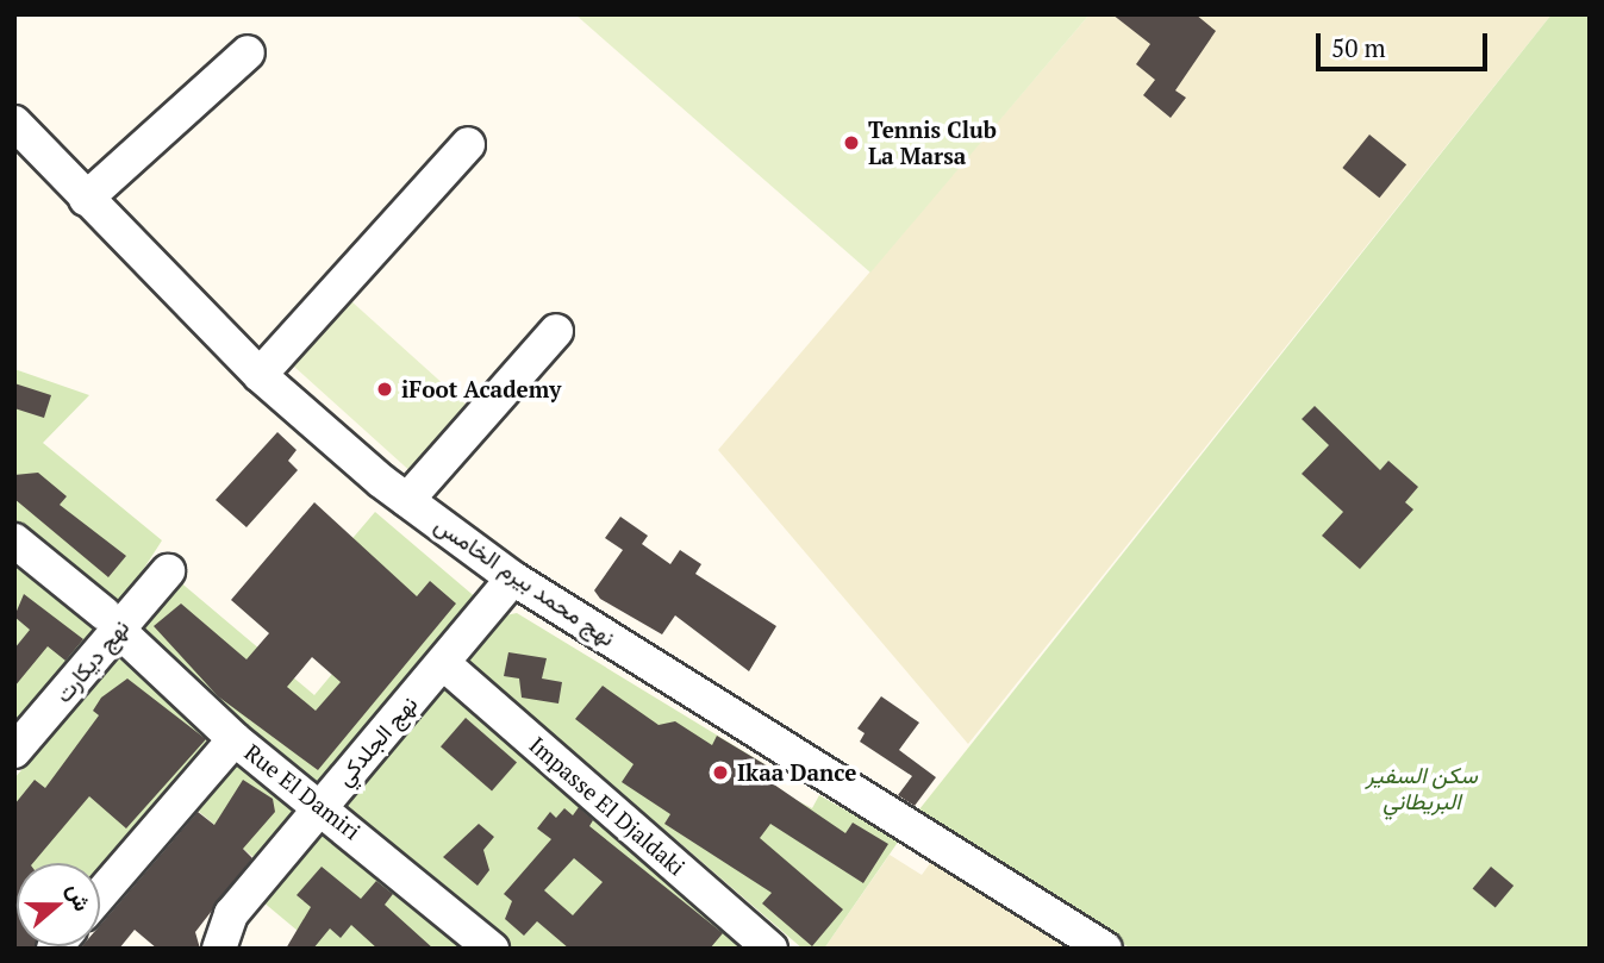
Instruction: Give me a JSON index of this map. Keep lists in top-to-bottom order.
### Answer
{
  "streets": {
    "street": [
      "نهج محمد بيرم الخامس",
      "نهج ديكارت",
      "نهج الجلدكي",
      "Rue El Damiri",
      "Impasse El Djaldaki"
    ]
  },
  "crossings": [
    ["نهج محمد بيرم الخامس", "نهج الجلدكي"],
    ["نهج ديكارت", "Rue El Damiri"],
    ["نهج الجلدكي", "Rue El Damiri"],
    ["نهج الجلدكي", "Impasse El Djaldaki"]
  ],
  "parks": ["سكن السفير البريطاني"],
  "places": ["Tennis Club La Marsa", "iFoot Academy", "Ikaa Dance"],
  "scale_bar": "50 m",
  "north": "right"
}
